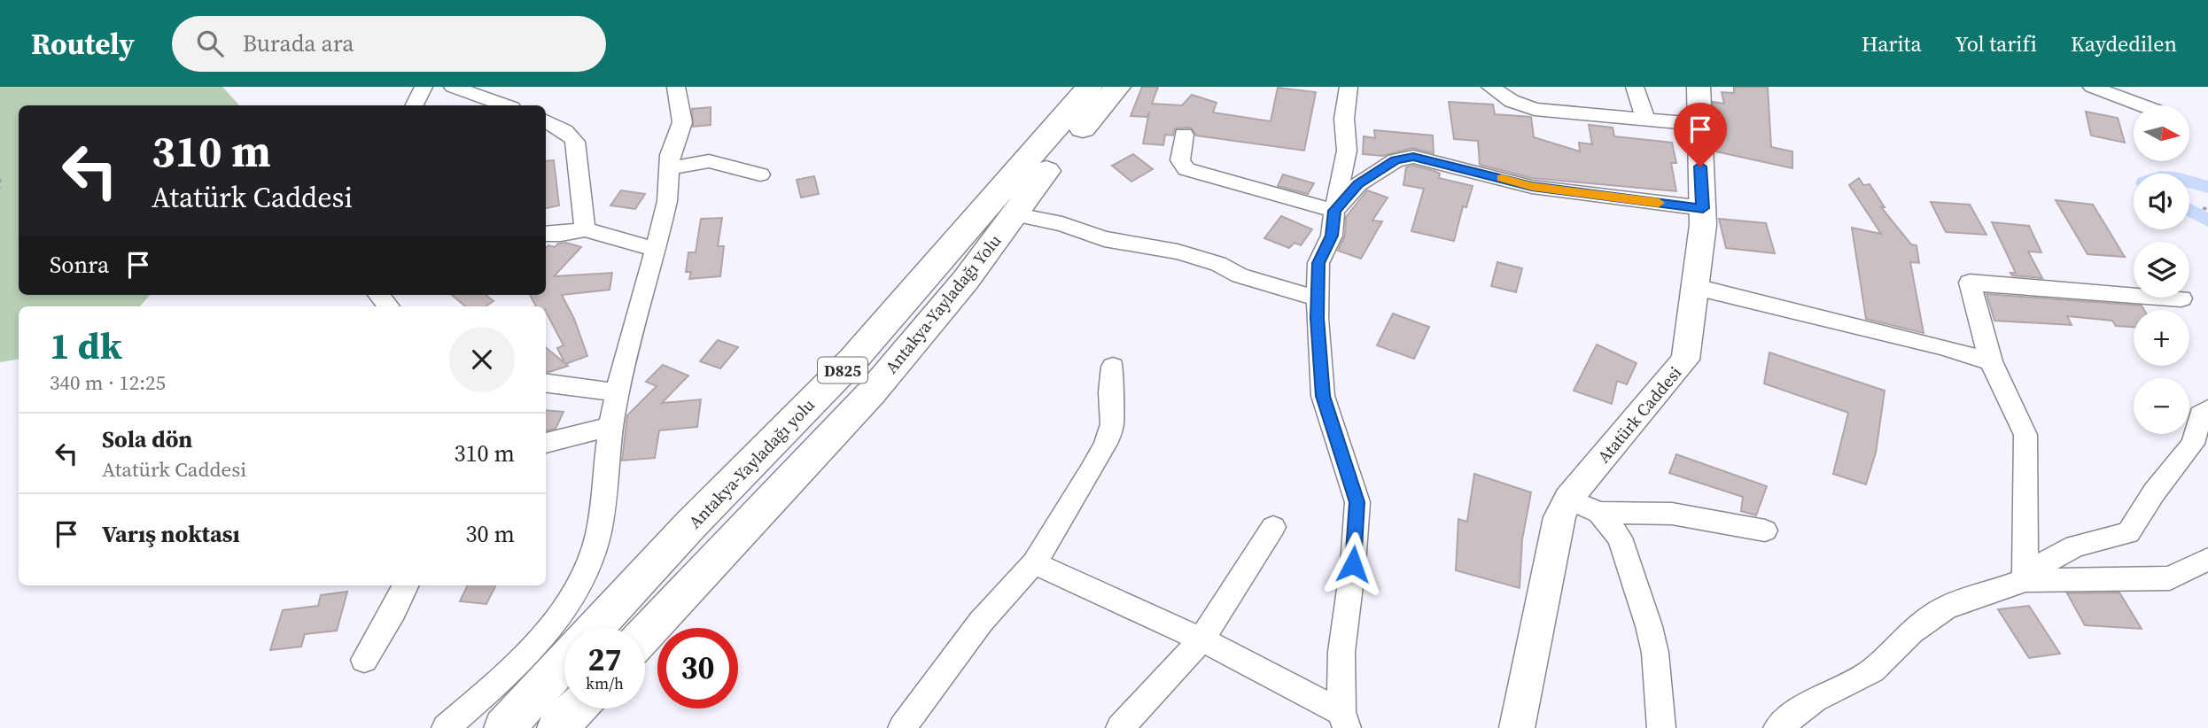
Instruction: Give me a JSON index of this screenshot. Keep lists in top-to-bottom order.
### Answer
{
  "streets": {
    "highway": ["Antakya-Yayladağı Yolu", "D825", "Antakya-Yayladağı yolu"],
    "main road": ["Atatürk Caddesi"]
  },
  "north": "right",
  "page": {
    "header": "Routely",
    "search": "Burada ara",
    "nav": ["Harita", "Yol tarifi", "Kaydedilen"],
    "map_buttons": ["+", "−"],
    "turn": ["310 m", "Atatürk Caddesi"],
    "then": "Sonra",
    "heading": ["1 dk", "340 m · 12:25"],
    "list": [
      {
        "name": "Sola dön",
        "note": "Atatürk Caddesi",
        "value": "310 m"
      },
      {
        "name": "Varış noktası",
        "value": "30 m"
      }
    ],
    "speed": "27 km/h",
    "limit": "30"
  }
}
